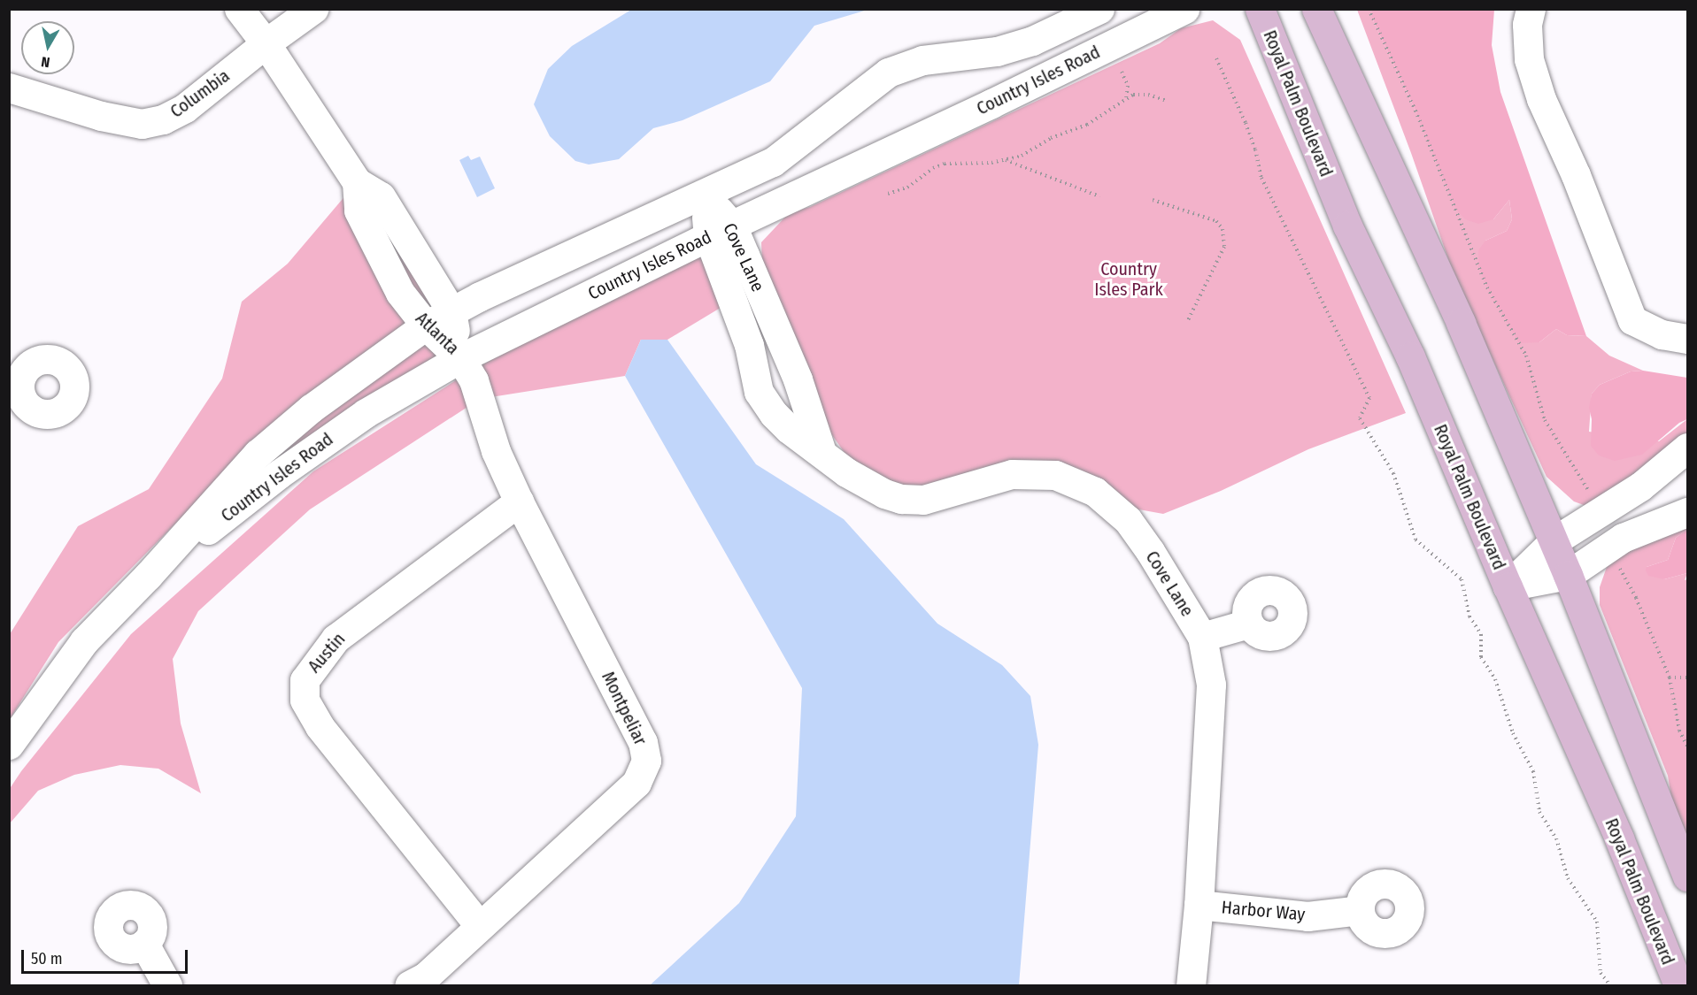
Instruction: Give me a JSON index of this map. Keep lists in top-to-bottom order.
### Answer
{
  "streets": {
    "main road": ["Royal Palm Boulevard"],
    "street": [
      "Country Isles Road",
      "Columbia",
      "Cove Lane",
      "Atlanta",
      "Austin",
      "Montpeliar",
      "Harbor Way"
    ]
  },
  "crossings": [
    ["Country Isles Road", "Cove Lane"],
    ["Country Isles Road", "Atlanta"],
    ["Country Isles Road", "Montpeliar"],
    ["Columbia", "Atlanta"],
    ["Cove Lane", "Harbor Way"],
    ["Atlanta", "Montpeliar"],
    ["Austin", "Montpeliar"]
  ],
  "parks": ["Country Isles Park"],
  "scale_bar": "50 m",
  "north": "bottom"
}
